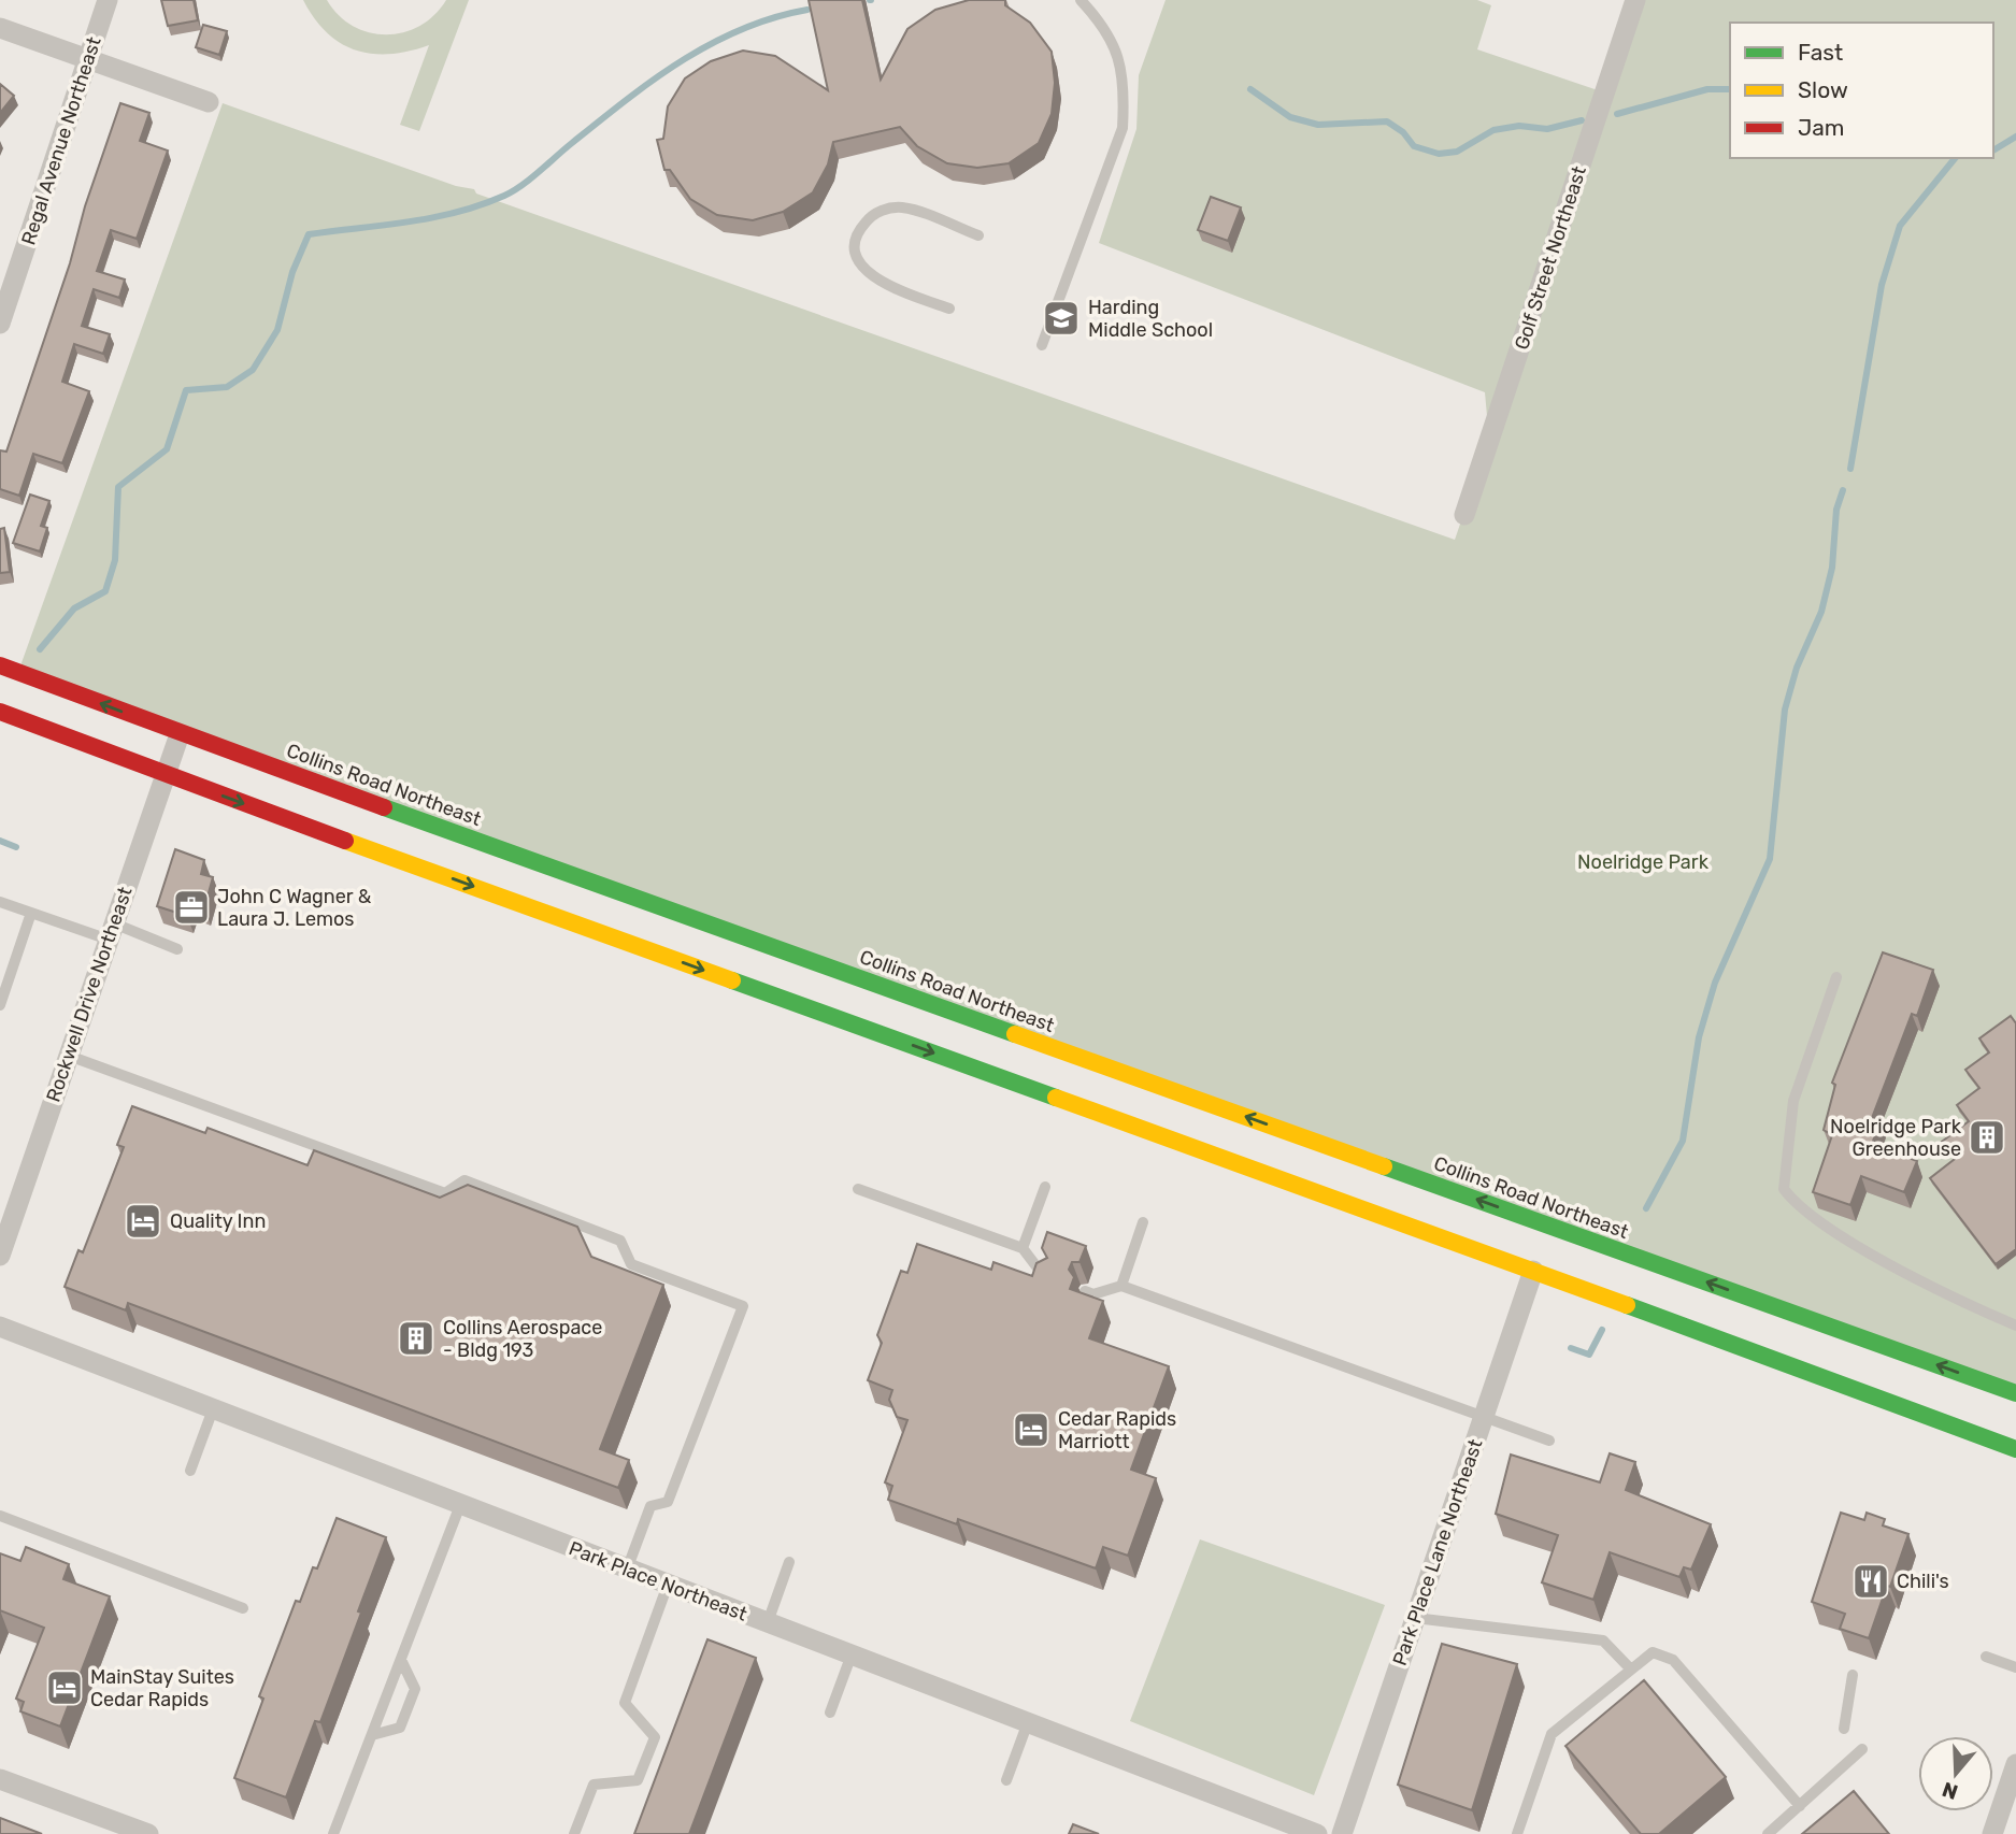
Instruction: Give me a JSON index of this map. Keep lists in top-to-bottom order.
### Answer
{
  "streets": {
    "highway": ["Collins Road Northeast"],
    "street": [
      "Regal Avenue Northeast",
      "Golf Street Northeast",
      "Rockwell Drive Northeast",
      "Park Place Lane Northeast",
      "Park Place Northeast"
    ]
  },
  "crossings": [
    ["Collins Road Northeast", "Rockwell Drive Northeast"]
  ],
  "parks": ["Noelridge Park"],
  "places": {
    "school or university": ["Harding Middle School"],
    "office": ["John C Wagner & Laura J. Lemos"],
    "building": ["Noelridge Park Greenhouse", "Collins Aerospace - Bldg 193"],
    "hotel": ["Quality Inn", "Cedar Rapids Marriott", "MainStay Suites Cedar Rapids"],
    "restaurant": ["Chili's"]
  },
  "legend": ["Fast", "Slow", "Jam"],
  "north": "bottom"
}
